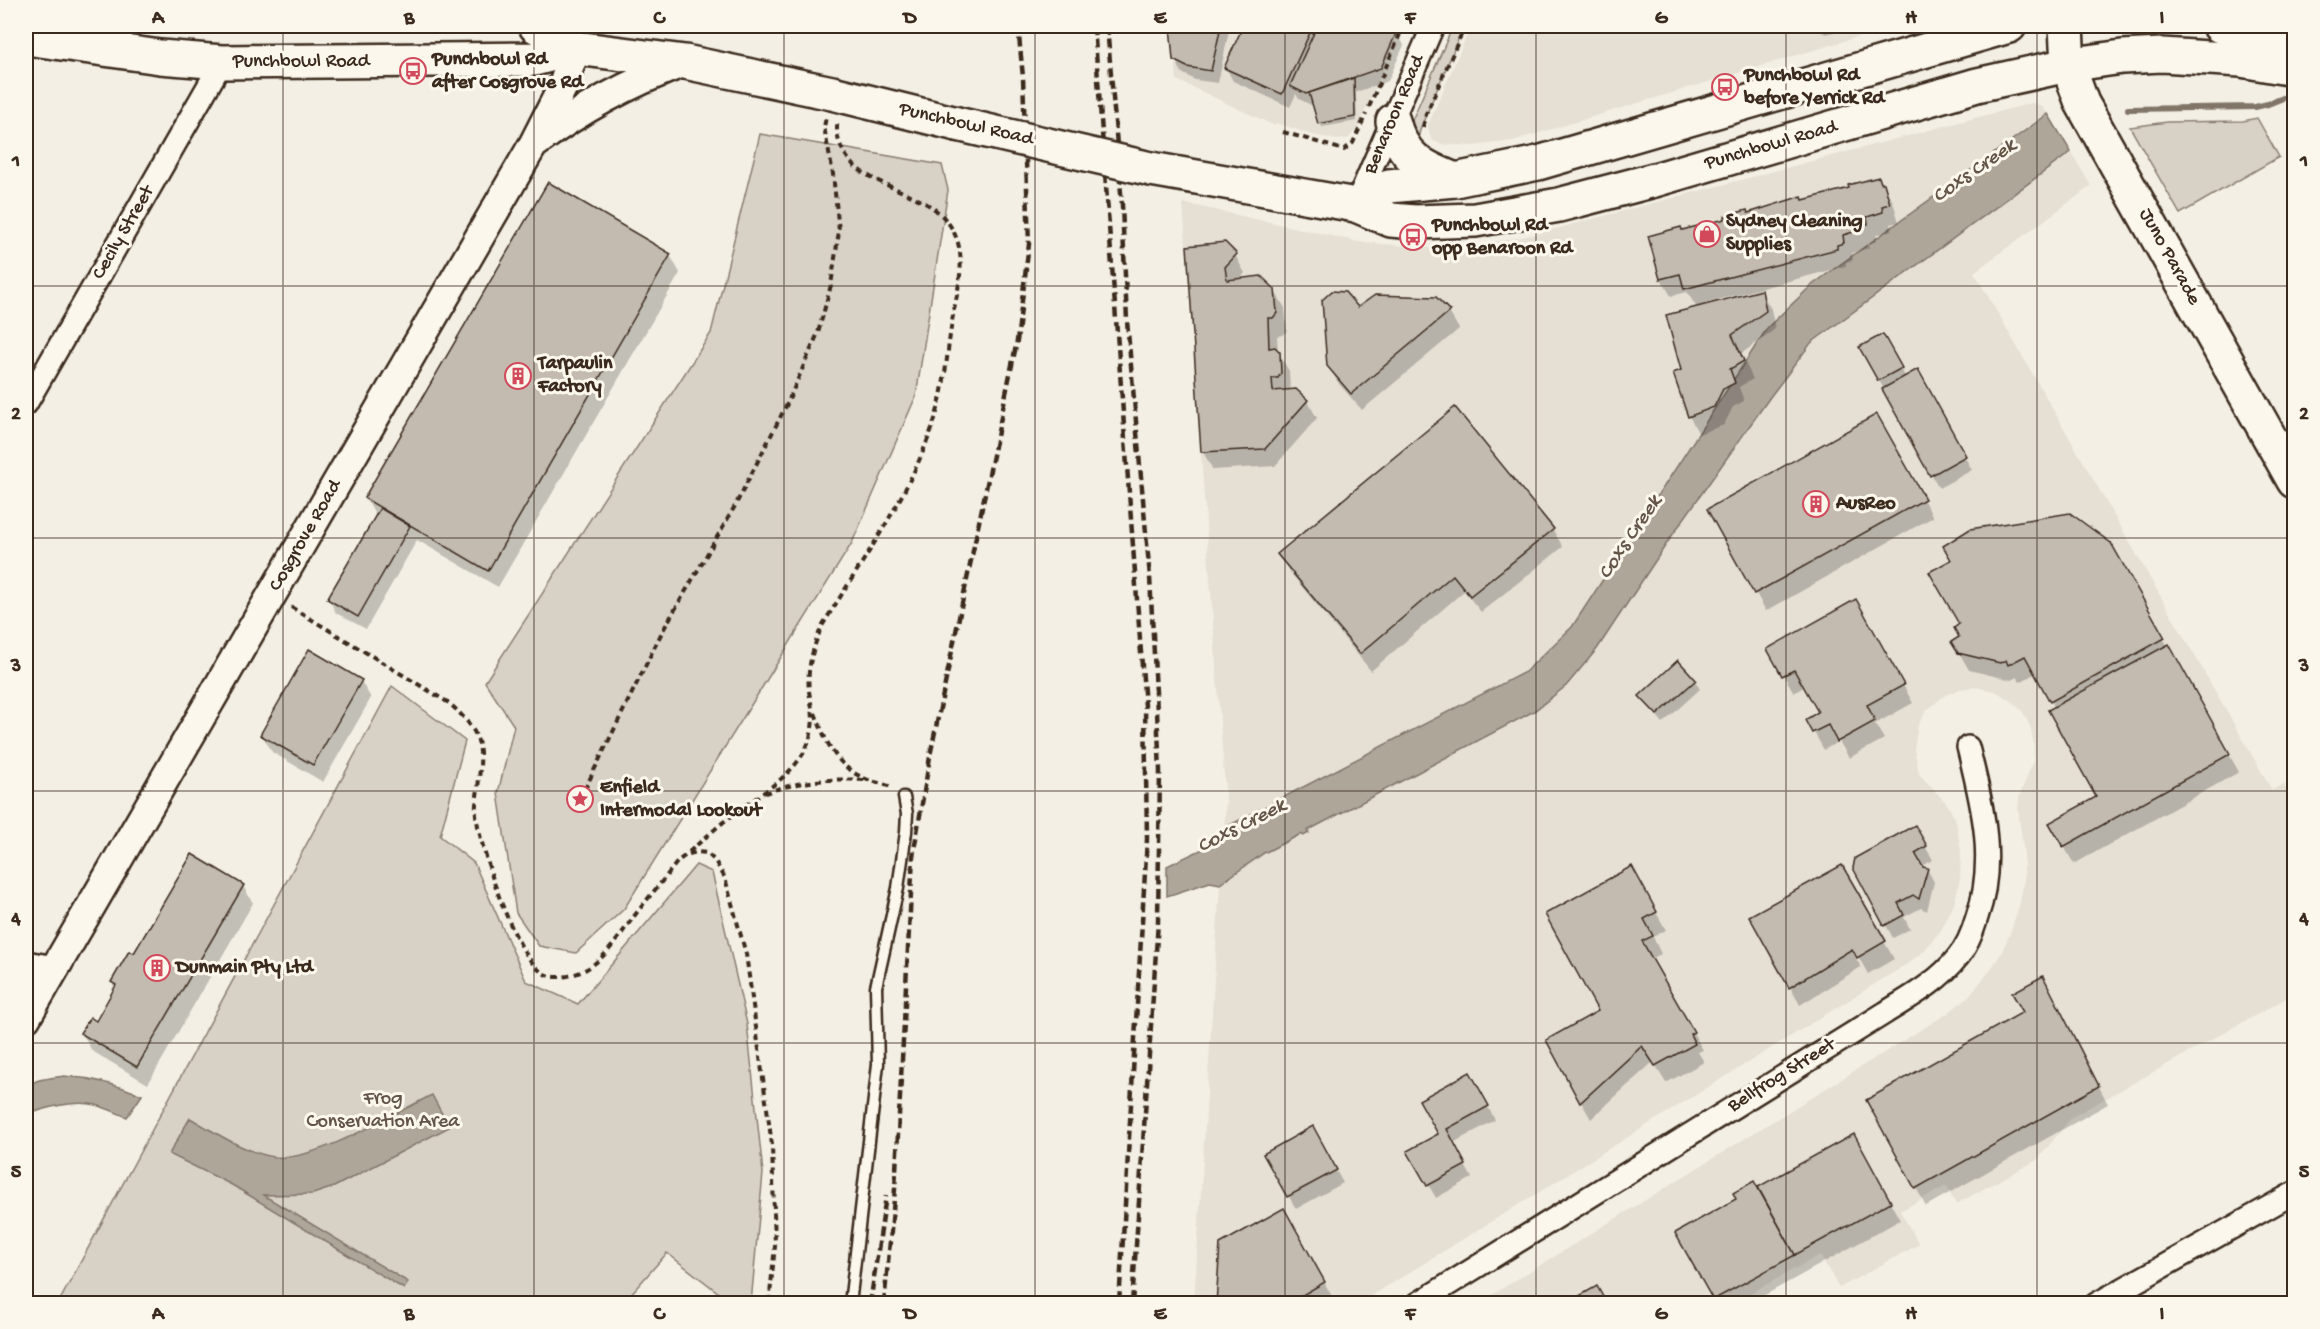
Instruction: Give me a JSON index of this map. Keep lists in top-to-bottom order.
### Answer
{
  "streets": {
    "main road": ["Punchbowl Road", "Juno Parade", "Cosgrove Road"],
    "street": ["Benaroon Road", "Cecily Street", "Bellfrog Street"]
  },
  "crossings": [
    ["Punchbowl Road", "Benaroon Road"],
    ["Punchbowl Road", "Cecily Street"],
    ["Punchbowl Road", "Juno Parade"],
    ["Punchbowl Road", "Cosgrove Road"]
  ],
  "water": ["Coxs Creek"],
  "parks": ["Frog Conservation Area"],
  "places": {
    "bus stop": ["Punchbowl Rd after Cosgrove Rd", "Punchbowl Rd before Yerrick Rd", "Punchbowl Rd opp Benaroon Rd"],
    "shop": ["Sydney Cleaning Supplies"],
    "building": ["Tarpaulin Factory", "AusReo", "Dunmain Pty Ltd"],
    "place": ["Enfield Intermodal Lookout"]
  },
  "grid": {
    "columns": [
      "A",
      "B",
      "C",
      "D",
      "E",
      "F",
      "G",
      "H",
      "I"
    ],
    "rows": [
      "1",
      "2",
      "3",
      "4",
      "5"
    ]
  }
}
